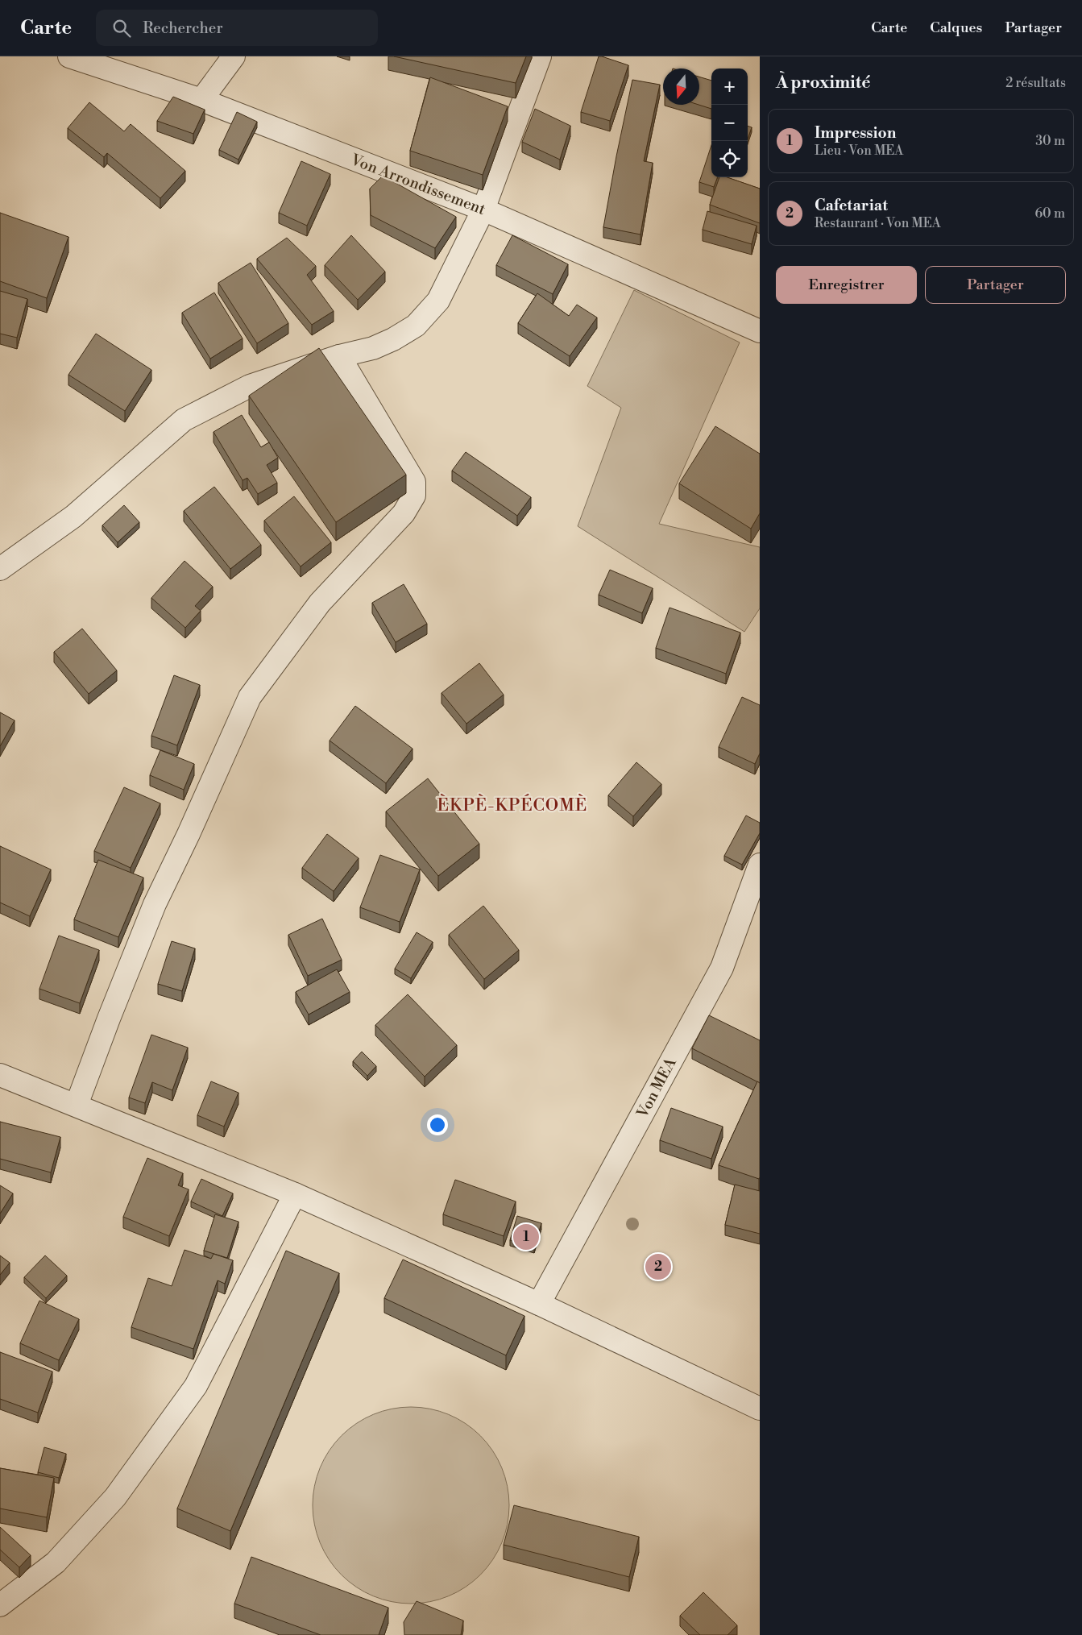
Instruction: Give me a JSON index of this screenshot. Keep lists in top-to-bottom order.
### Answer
{
  "streets": {
    "street": ["Von Arrondissement", "Von MEA"]
  },
  "districts": ["ÈKPÈ-KPÉCOMÈ"],
  "north": "bottom",
  "page": {
    "header": "Carte",
    "search": "Rechercher",
    "nav": ["Carte", "Calques", "Partager"],
    "heading": ["À proximité", "2 résultats"],
    "map_buttons": ["+", "−"],
    "list": [
      {
        "mark": "1",
        "name": "Impression",
        "note": "Lieu · Von MEA",
        "value": "30 m"
      },
      {
        "mark": "2",
        "name": "Cafetariat",
        "note": "Restaurant · Von MEA",
        "value": "60 m"
      }
    ],
    "buttons": ["Enregistrer", "Partager"],
    "pins": ["1", "2"]
  }
}
